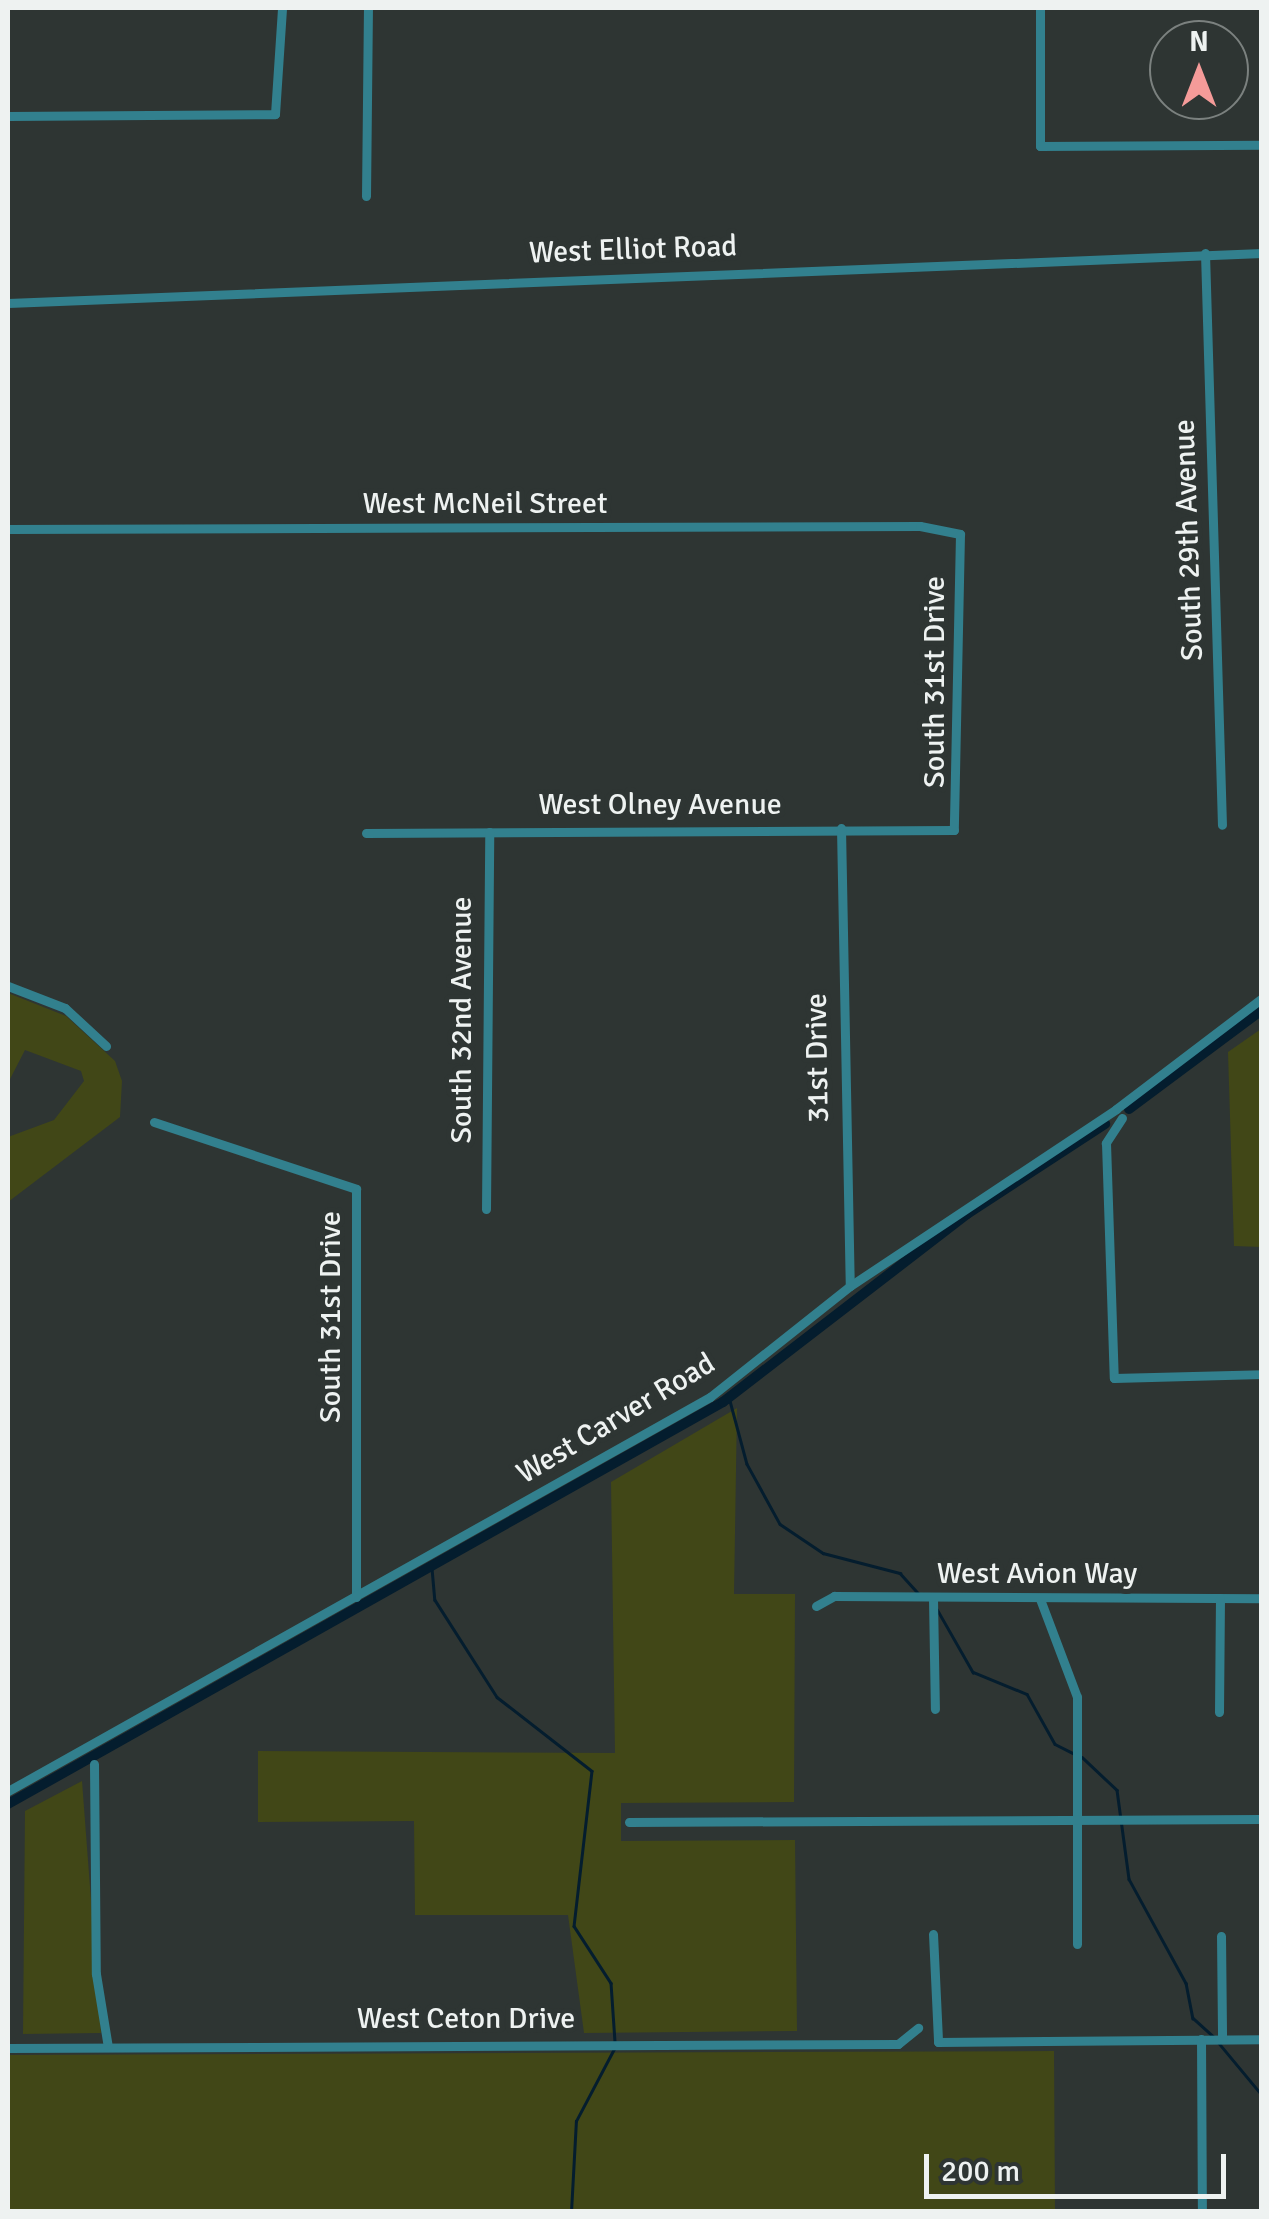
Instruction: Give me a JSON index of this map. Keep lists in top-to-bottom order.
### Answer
{
  "streets": {
    "street": [
      "West Elliot Road",
      "West McNeil Street",
      "South 29th Avenue",
      "South 31st Drive",
      "West Olney Avenue",
      "South 32nd Avenue",
      "31st Drive",
      "West Carver Road",
      "West Avion Way",
      "West Ceton Drive"
    ]
  },
  "crossings": [
    ["West Elliot Road", "South 29th Avenue"],
    ["West McNeil Street", "South 31st Drive"],
    ["South 31st Drive", "West Olney Avenue"],
    ["South 31st Drive", "West Carver Road"],
    ["West Olney Avenue", "South 32nd Avenue"],
    ["West Olney Avenue", "31st Drive"],
    ["31st Drive", "West Carver Road"]
  ],
  "scale_bar": "200 m",
  "north": "top"
}
